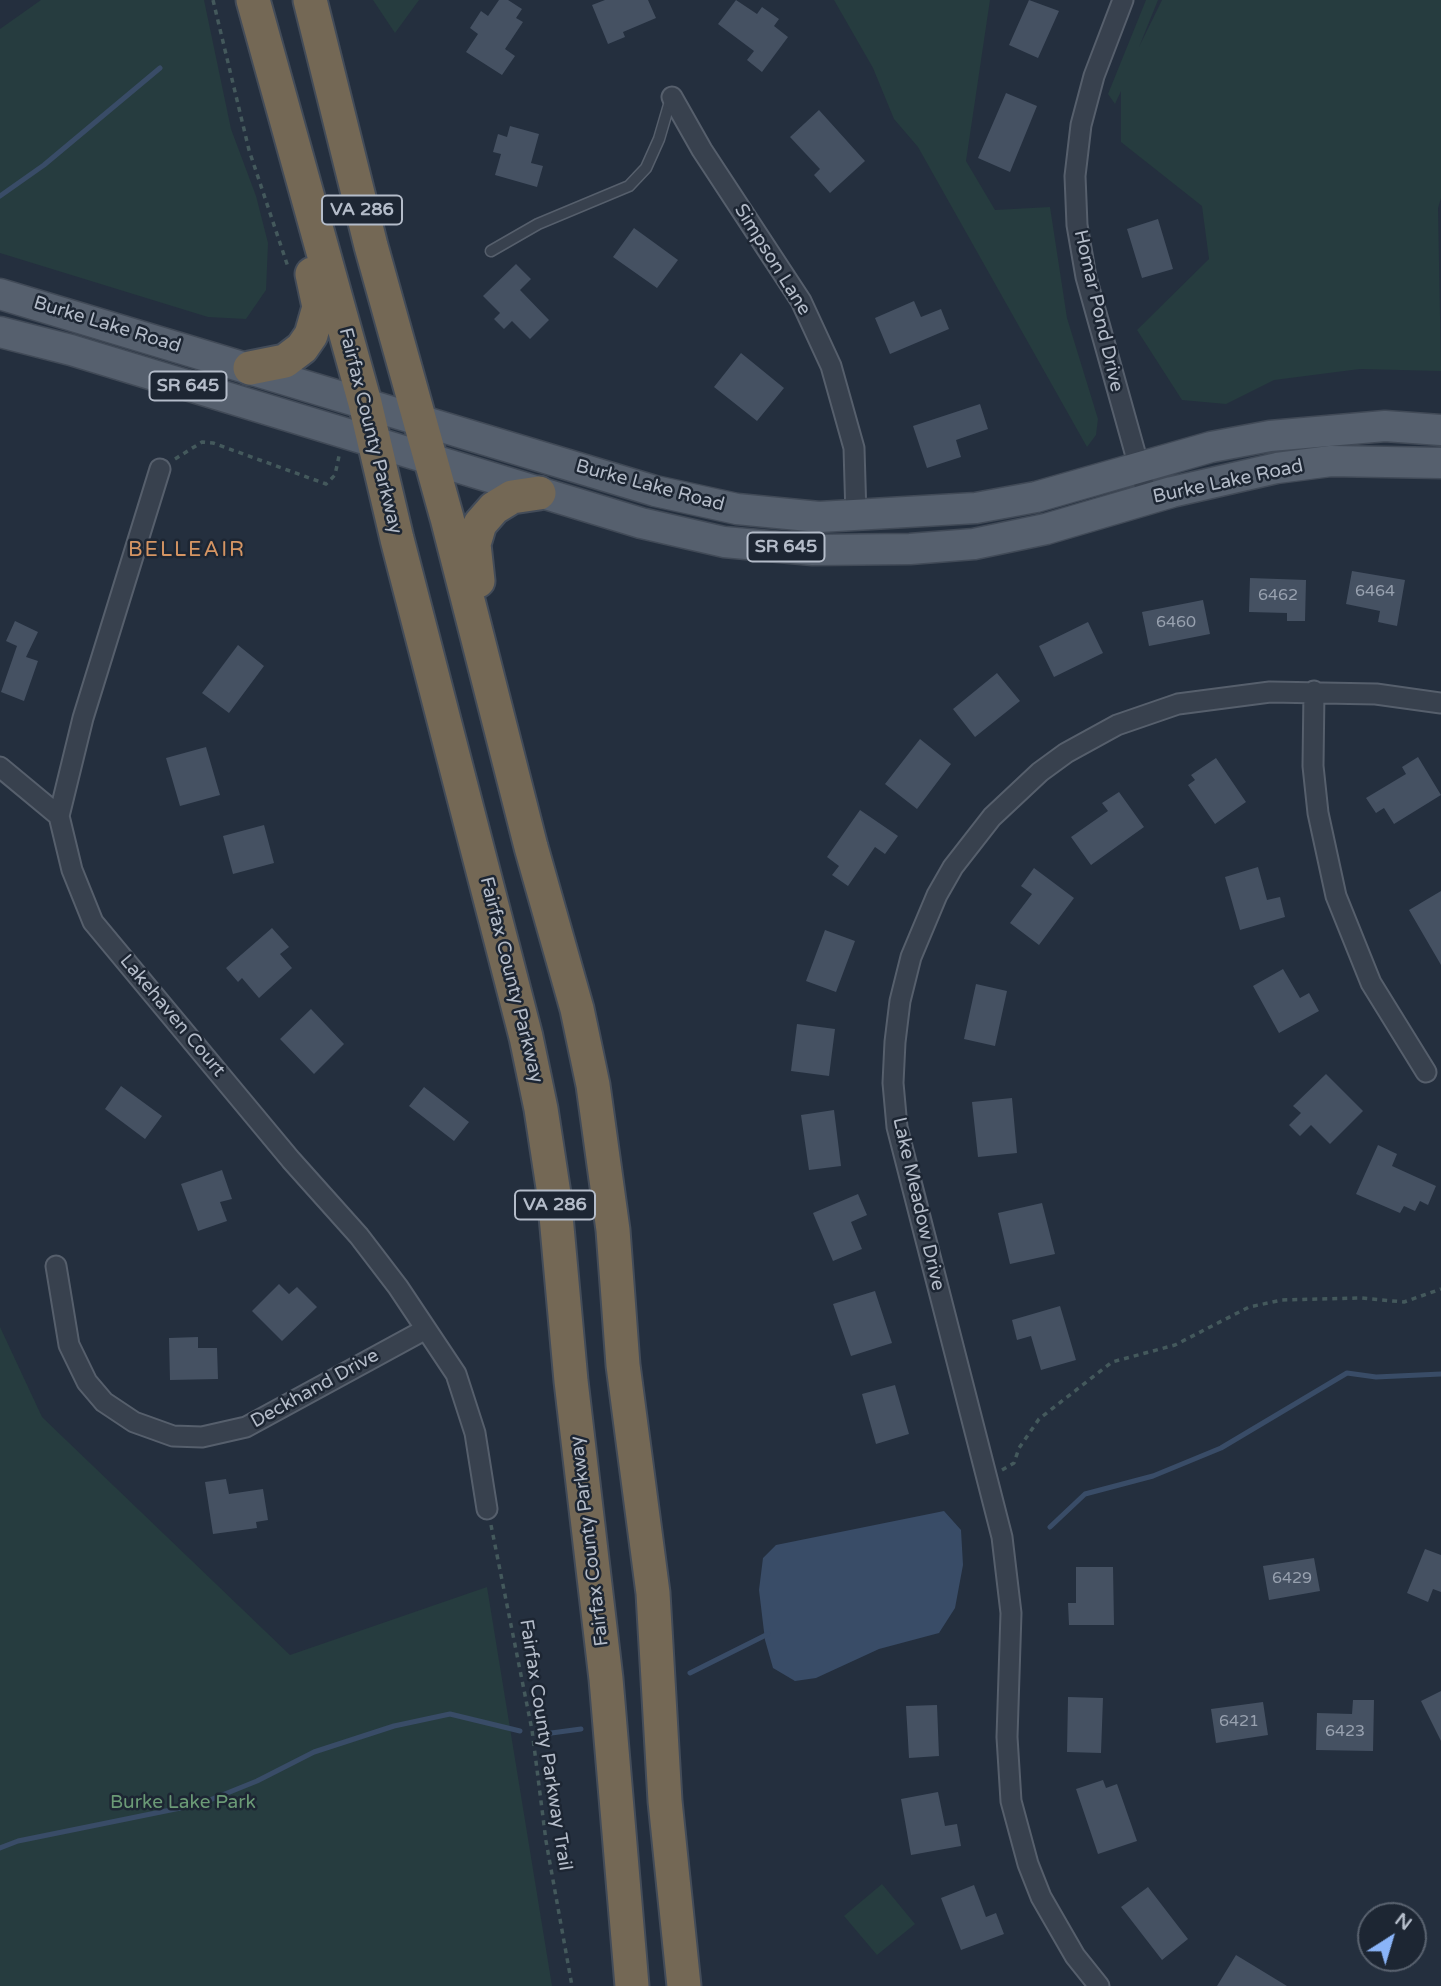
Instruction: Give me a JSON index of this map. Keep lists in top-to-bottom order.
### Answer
{
  "streets": {
    "highway": ["VA 286", "Fairfax County Parkway"],
    "main road": ["Burke Lake Road", "SR 645"],
    "street": [
      "Simpson Lane",
      "Homar Pond Drive",
      "Lakehaven Court",
      "Lake Meadow Drive",
      "Deckhand Drive"
    ],
    "path": ["Fairfax County Parkway Trail"]
  },
  "crossings": [
    ["VA 286", "Burke Lake Road"],
    ["Simpson Lane", "Burke Lake Road"],
    ["Homar Pond Drive", "Burke Lake Road"],
    ["Burke Lake Road", "Fairfax County Parkway"],
    ["Lakehaven Court", "Deckhand Drive"],
    ["Lakehaven Court", "Fairfax County Parkway Trail"]
  ],
  "districts": ["BELLEAIR"],
  "parks": ["Burke Lake Park"],
  "house_numbers": [
    "6464",
    "6462",
    "6460",
    "6429",
    "6421",
    "6423"
  ],
  "north": "top right"
}
